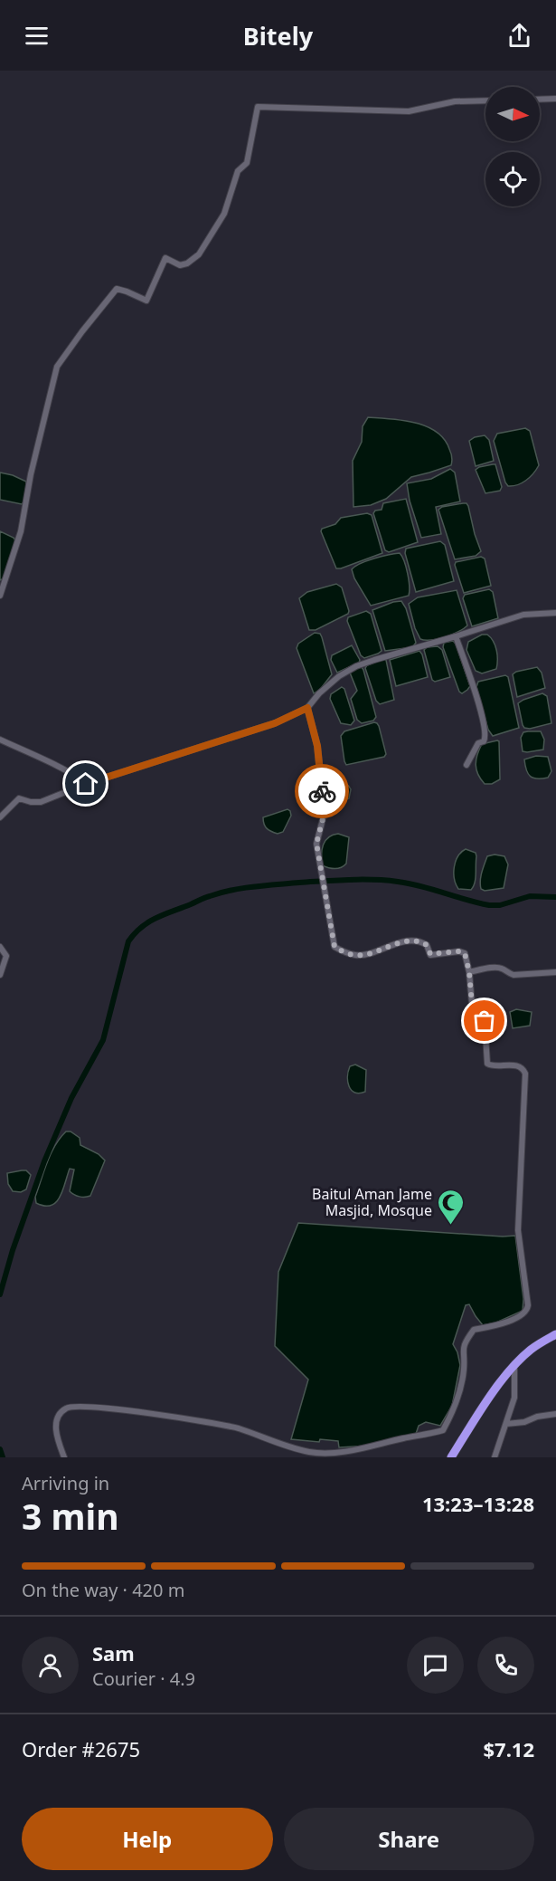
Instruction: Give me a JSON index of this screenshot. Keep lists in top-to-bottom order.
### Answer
{
  "places": {
    "mosque": ["Baitul Aman Jame Masjid, Mosque"]
  },
  "north": "right",
  "page": {
    "header": "Bitely",
    "heading": ["3 min", "Arriving in", "13:23–13:28"],
    "panel": [
      "Sam",
      "Courier · 4.9",
      "Order #2675",
      "$7.12"
    ],
    "bar": "On the way · 420 m",
    "buttons": ["Help", "Share"]
  }
}
